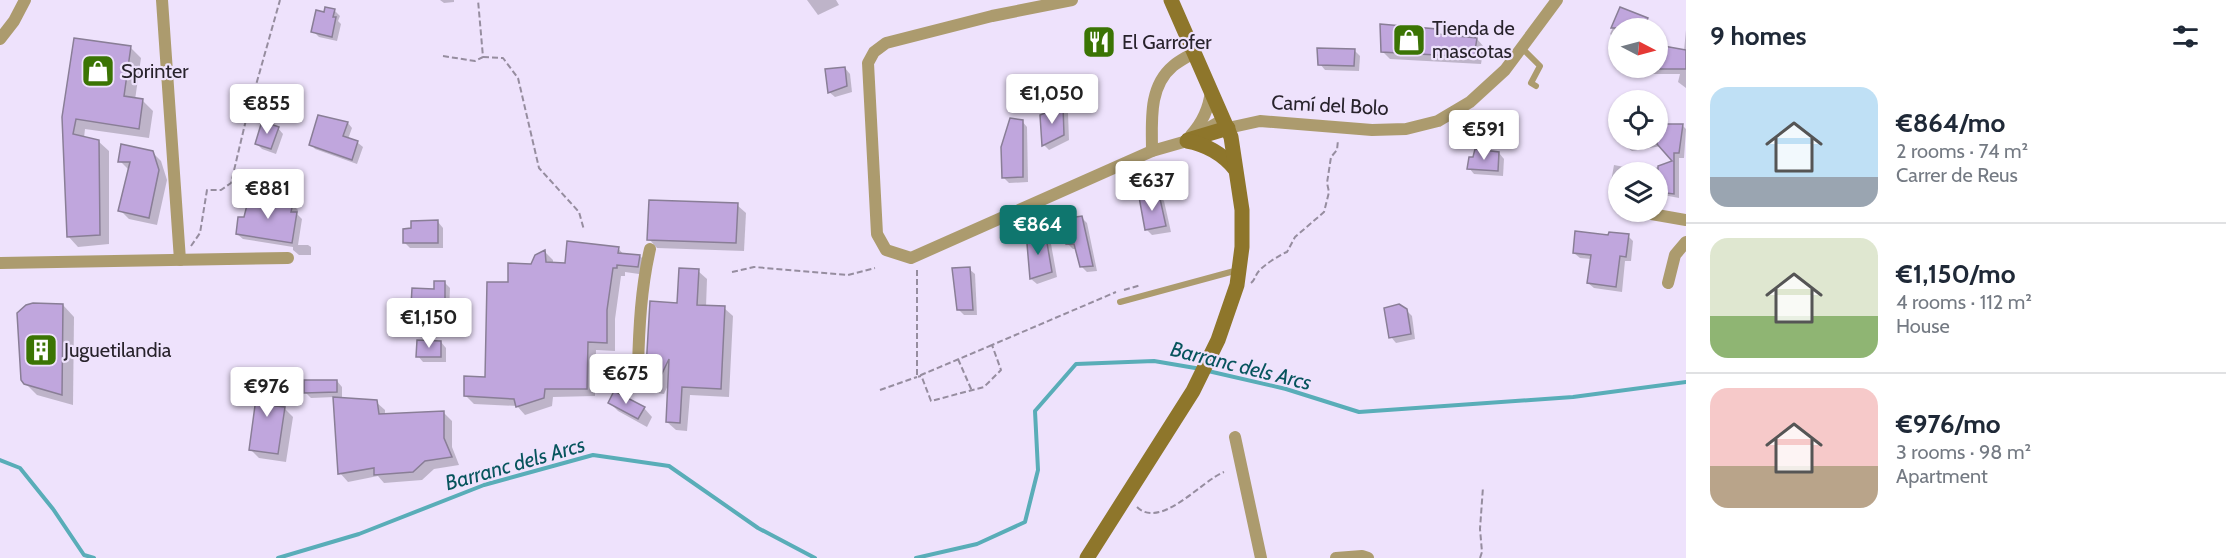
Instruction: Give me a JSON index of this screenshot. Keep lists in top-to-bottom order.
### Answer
{
  "streets": {
    "street": ["Camí del Bolo"]
  },
  "water": ["Barranc dels Arcs"],
  "places": {
    "shop": ["Tienda de mascotas", "Sprinter"],
    "restaurant": ["El Garrofer"],
    "building": ["Juguetilandia"]
  },
  "north": "right",
  "page": {
    "heading": "9 homes",
    "list": [
      {
        "name": "€864/mo",
        "note": "2 rooms · 74 m² · Carrer de Reus"
      },
      {
        "name": "€1,150/mo",
        "note": "4 rooms · 112 m² · House"
      },
      {
        "name": "€976/mo",
        "note": "3 rooms · 98 m² · Apartment"
      }
    ],
    "price": [
      "€1,050",
      "€855",
      "€591",
      "€637",
      "€881",
      "€864",
      "€1,150",
      "€675",
      "€976"
    ]
  }
}
